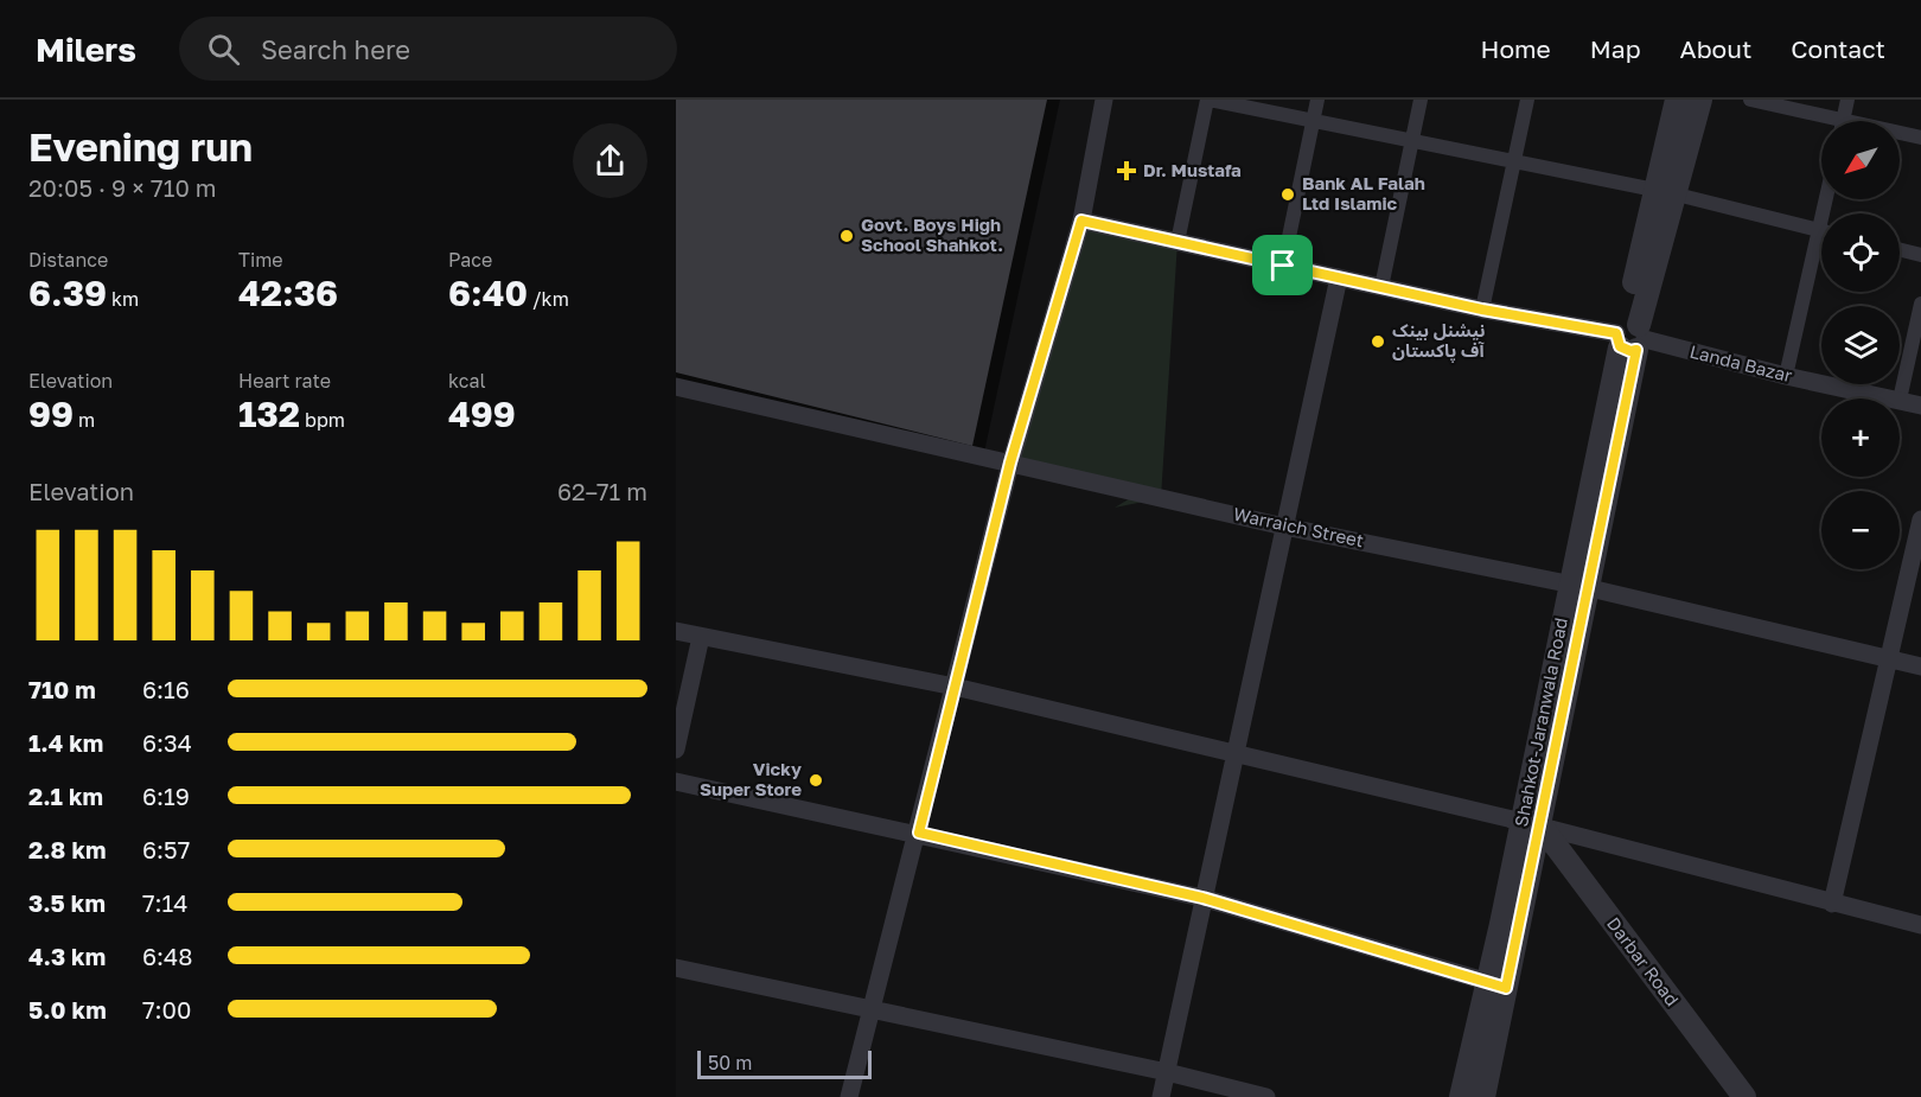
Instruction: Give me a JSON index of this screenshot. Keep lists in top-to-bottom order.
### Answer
{
  "streets": {
    "street": [
      "Landa Bazar",
      "Warraich Street",
      "Shahkot-Jaranwala Road",
      "Darbar Road"
    ]
  },
  "crossings": [
    ["Landa Bazar", "Shahkot-Jaranwala Road"],
    ["Warraich Street", "Shahkot-Jaranwala Road"],
    ["Shahkot-Jaranwala Road", "Darbar Road"]
  ],
  "places": {
    "health": ["Dr. Mustafa"],
    "other": [
      "Bank AL Falah Ltd Islamic",
      "Govt. Boys High School Shahkot.",
      "نیشنل بینک آف پاکستان",
      "Vicky Super Store"
    ]
  },
  "scale_bar": "50 m",
  "north": "bottom left",
  "page": {
    "header": "Milers",
    "search": "Search here",
    "nav": [
      "Home",
      "Map",
      "About",
      "Contact"
    ],
    "heading": ["Evening run", "20:05 · 9 × 710 m"],
    "map_buttons": ["+", "−"],
    "stats": [
      ["Distance", "6.39 km"],
      ["Time", "42:36"],
      ["Pace", "6:40 /km"],
      ["Elevation", "99 m"],
      ["Heart rate", "132 bpm"],
      ["kcal", "499"]
    ],
    "chart": ["Elevation", "62–71 m"],
    "list": [
      {
        "name": "710 m",
        "note": "6:16"
      },
      {
        "name": "1.4 km",
        "note": "6:34"
      },
      {
        "name": "2.1 km",
        "note": "6:19"
      },
      {
        "name": "2.8 km",
        "note": "6:57"
      },
      {
        "name": "3.5 km",
        "note": "7:14"
      },
      {
        "name": "4.3 km",
        "note": "6:48"
      },
      {
        "name": "5.0 km",
        "note": "7:00"
      }
    ],
    "scale": "50 m"
  }
}
